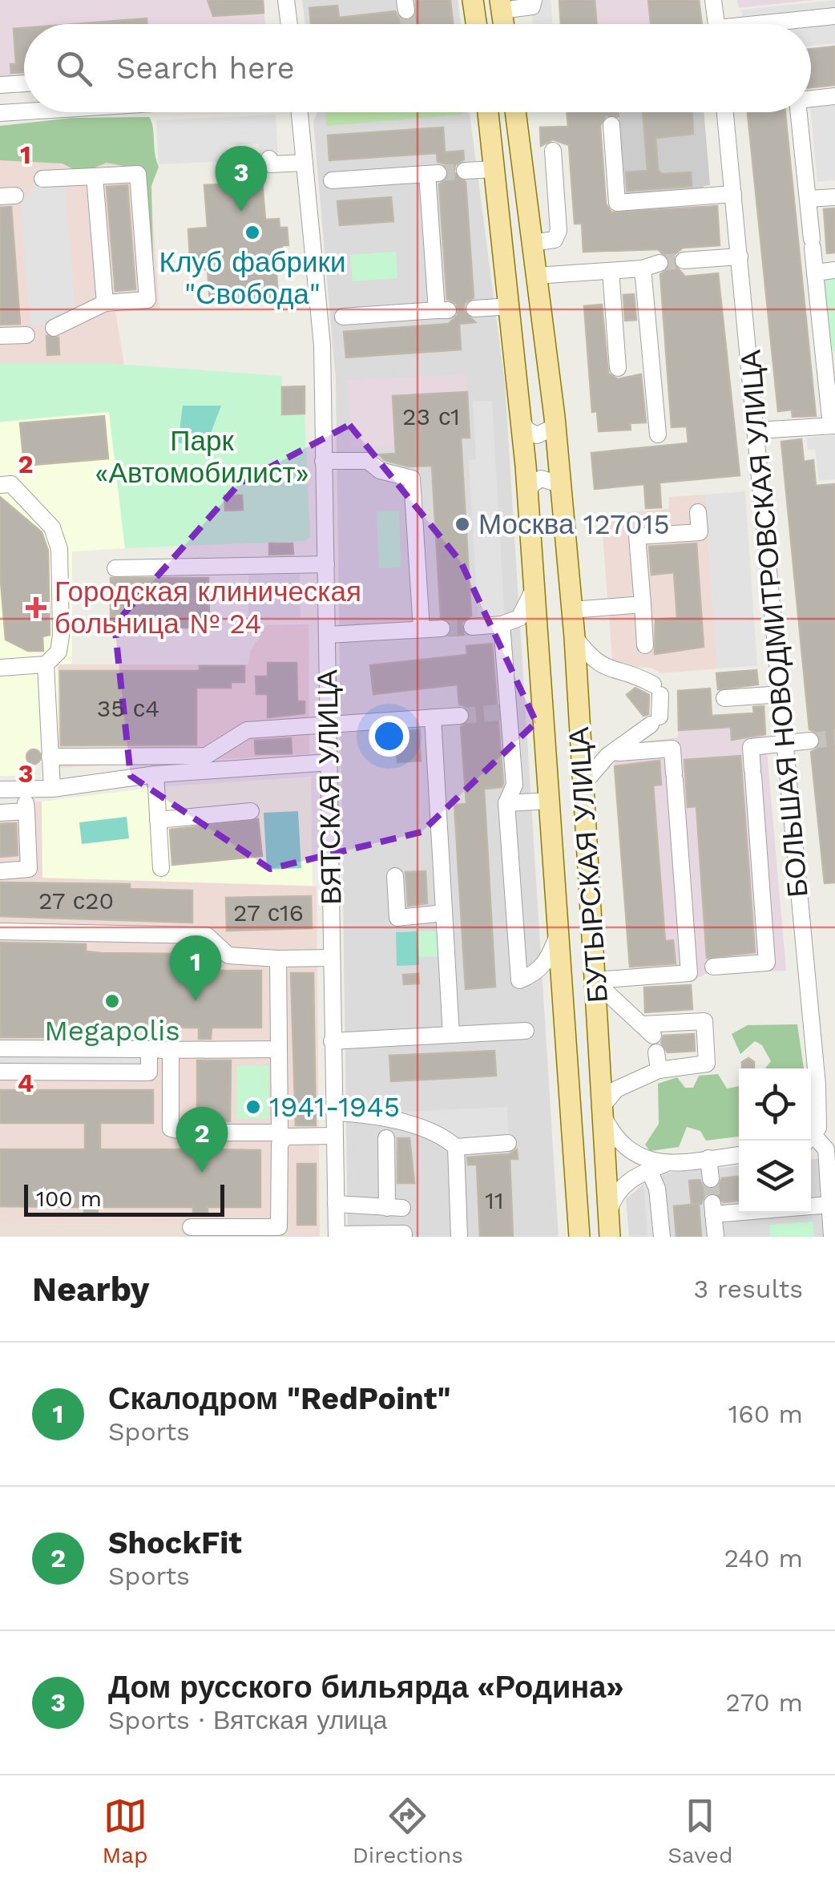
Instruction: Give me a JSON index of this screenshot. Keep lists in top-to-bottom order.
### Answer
{
  "streets": {
    "main road": ["БУТЫРСКАЯ УЛИЦА"],
    "street": ["БОЛЬШАЯ НОВОДМИТРОВСКАЯ УЛИЦА", "ВЯТСКАЯ УЛИЦА"]
  },
  "parks": ["Парк «Автомобилист»"],
  "places": {
    "other": [
      "Клуб фабрики \"Свобода\"",
      "Москва 127015",
      "Megapolis",
      "1941-1945"
    ],
    "health": ["Городская клиническая больница № 24"]
  },
  "house_numbers": [
    "23 с1",
    "35 с4",
    "27 с20",
    "27 с16",
    "11"
  ],
  "scale_bar": "100 m",
  "page": {
    "search": "Search here",
    "pins": ["3", "1", "2"],
    "scale": "100 m",
    "heading": ["Nearby", "3 results"],
    "list": [
      {
        "mark": "1",
        "name": "Скалодром \"RedPoint\"",
        "note": "Sports",
        "value": "160 m"
      },
      {
        "mark": "2",
        "name": "ShockFit",
        "note": "Sports",
        "value": "240 m"
      },
      {
        "mark": "3",
        "name": "Дом русского бильярда «Родина»",
        "note": "Sports · Вятская улица",
        "value": "270 m"
      }
    ],
    "nav": ["Map", "Directions", "Saved"]
  },
  "grid": {
    "rows": [
      "1",
      "2",
      "3",
      "4"
    ]
  }
}
